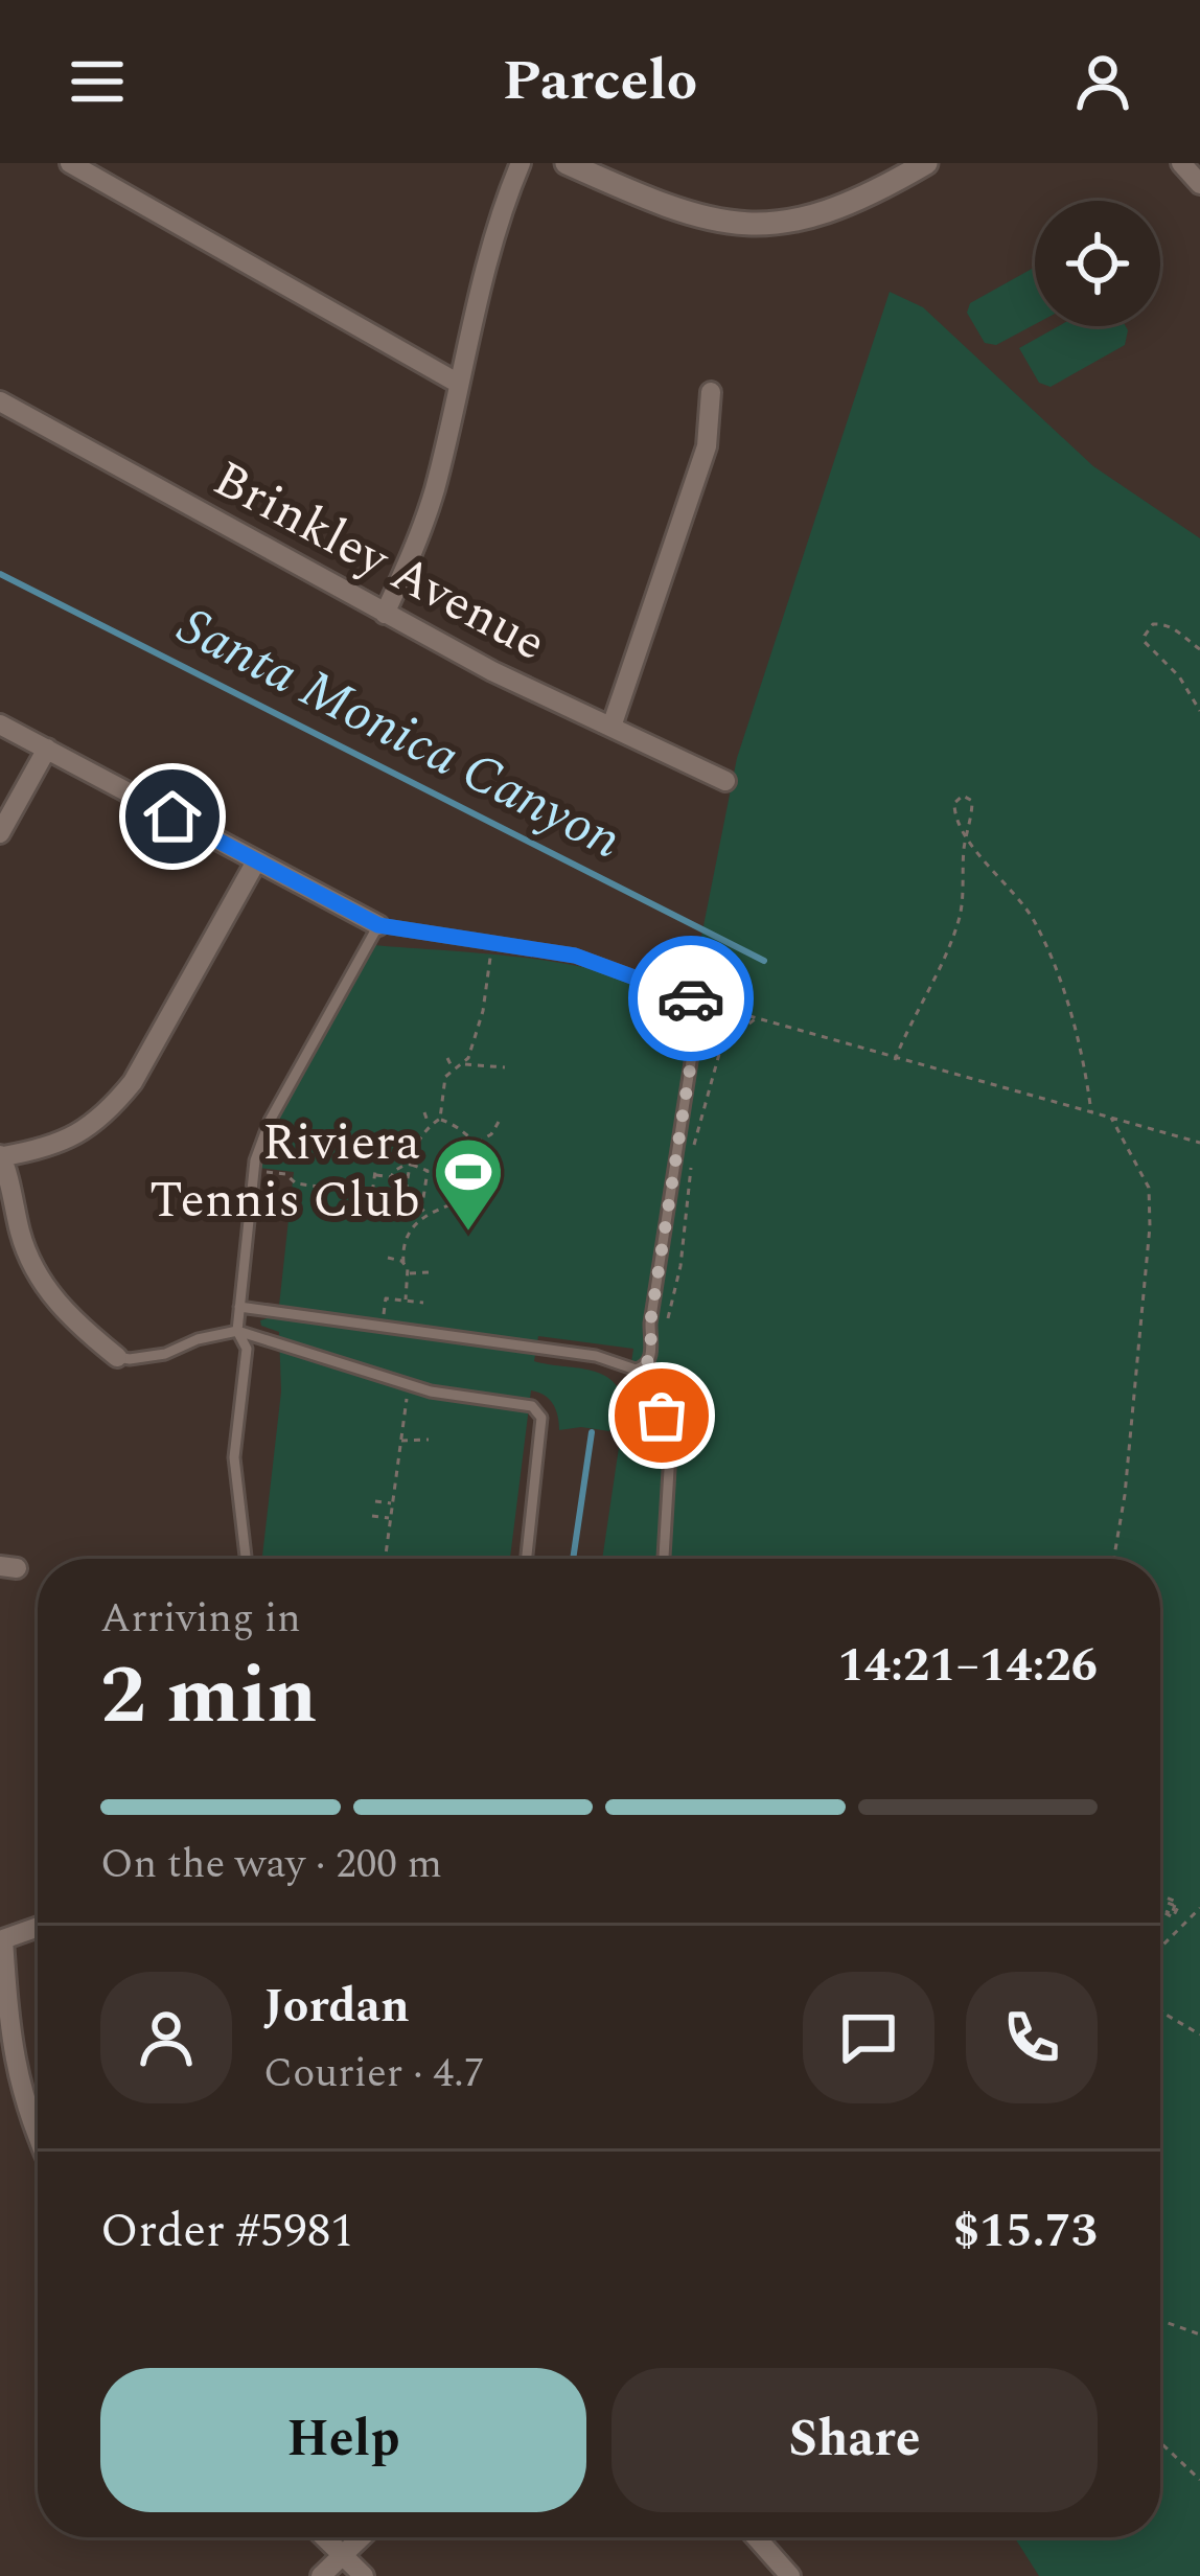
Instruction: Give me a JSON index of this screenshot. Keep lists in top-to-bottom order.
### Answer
{
  "streets": {
    "street": ["Brinkley Avenue"]
  },
  "water": ["Santa Monica Canyon"],
  "places": {
    "sports": ["Riviera Tennis Club"]
  },
  "page": {
    "header": "Parcelo",
    "heading": ["2 min", "Arriving in", "14:21–14:26"],
    "panel": [
      "Jordan",
      "Courier · 4.7",
      "Order #5981",
      "$15.73"
    ],
    "bar": "On the way · 200 m",
    "buttons": ["Help", "Share"]
  }
}
